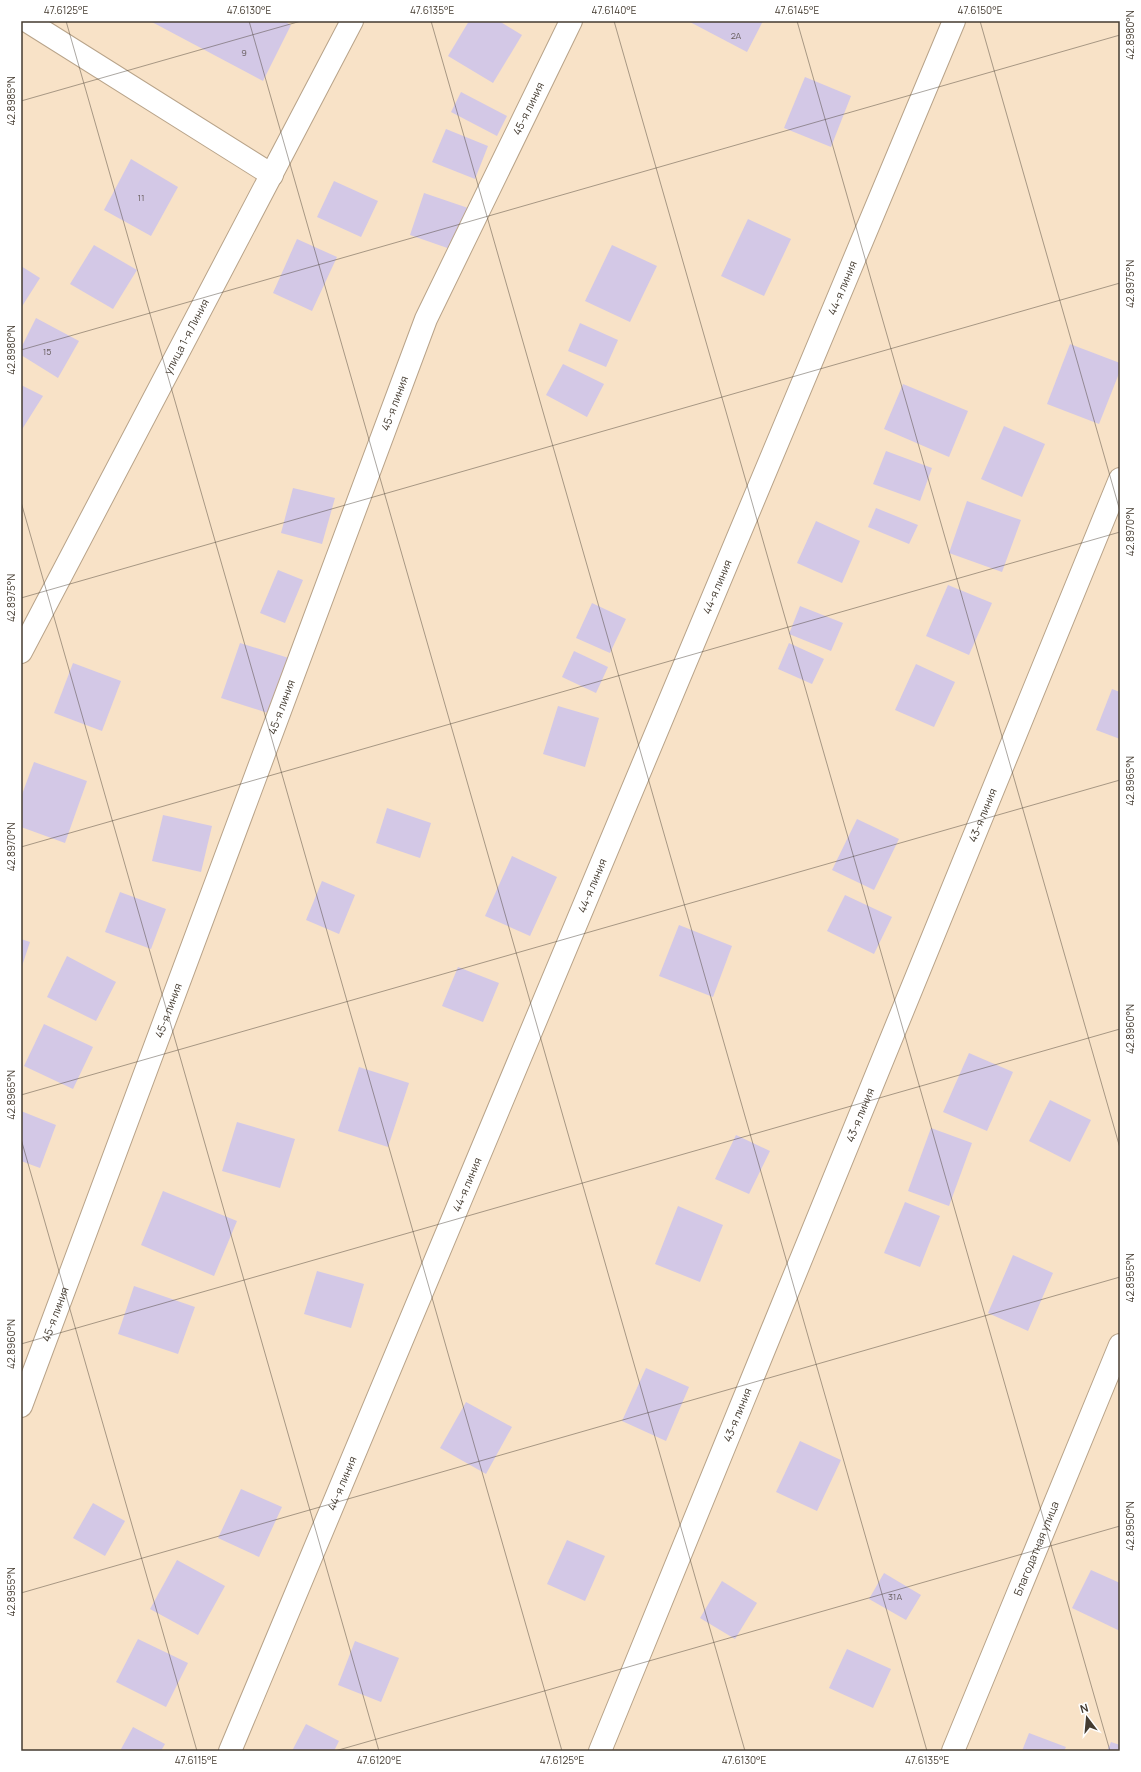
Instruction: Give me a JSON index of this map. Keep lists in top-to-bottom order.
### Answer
{
  "streets": {
    "street": [
      "45-я линия",
      "44-я линия",
      "улица 1-я Линия",
      "43-я линия",
      "Благодатная улица"
    ]
  },
  "house_numbers": [
    "2А",
    "9",
    "11",
    "15",
    "31А"
  ],
  "north": "top",
  "coordinates": [
    "47.6125°E",
    "47.6130°E",
    "47.6135°E",
    "47.6140°E",
    "47.6145°E",
    "47.6150°E",
    "42.8980°N",
    "42.8985°N",
    "42.8975°N",
    "42.8970°N",
    "42.8965°N",
    "42.8960°N",
    "42.8955°N",
    "42.8950°N",
    "47.6115°E",
    "47.6120°E"
  ]
}
